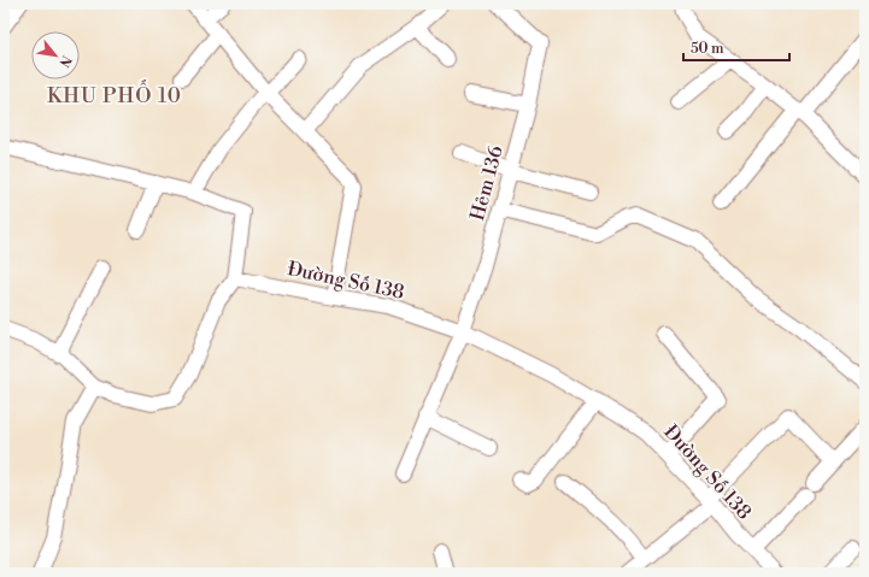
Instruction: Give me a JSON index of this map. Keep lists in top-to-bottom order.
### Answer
{
  "streets": {
    "street": ["Hẻm 136", "Đường Số 138"]
  },
  "crossings": [
    ["Hẻm 136", "Đường Số 138"]
  ],
  "districts": ["KHU PHỐ 10"],
  "scale_bar": "50 m",
  "north": "bottom right"
}
